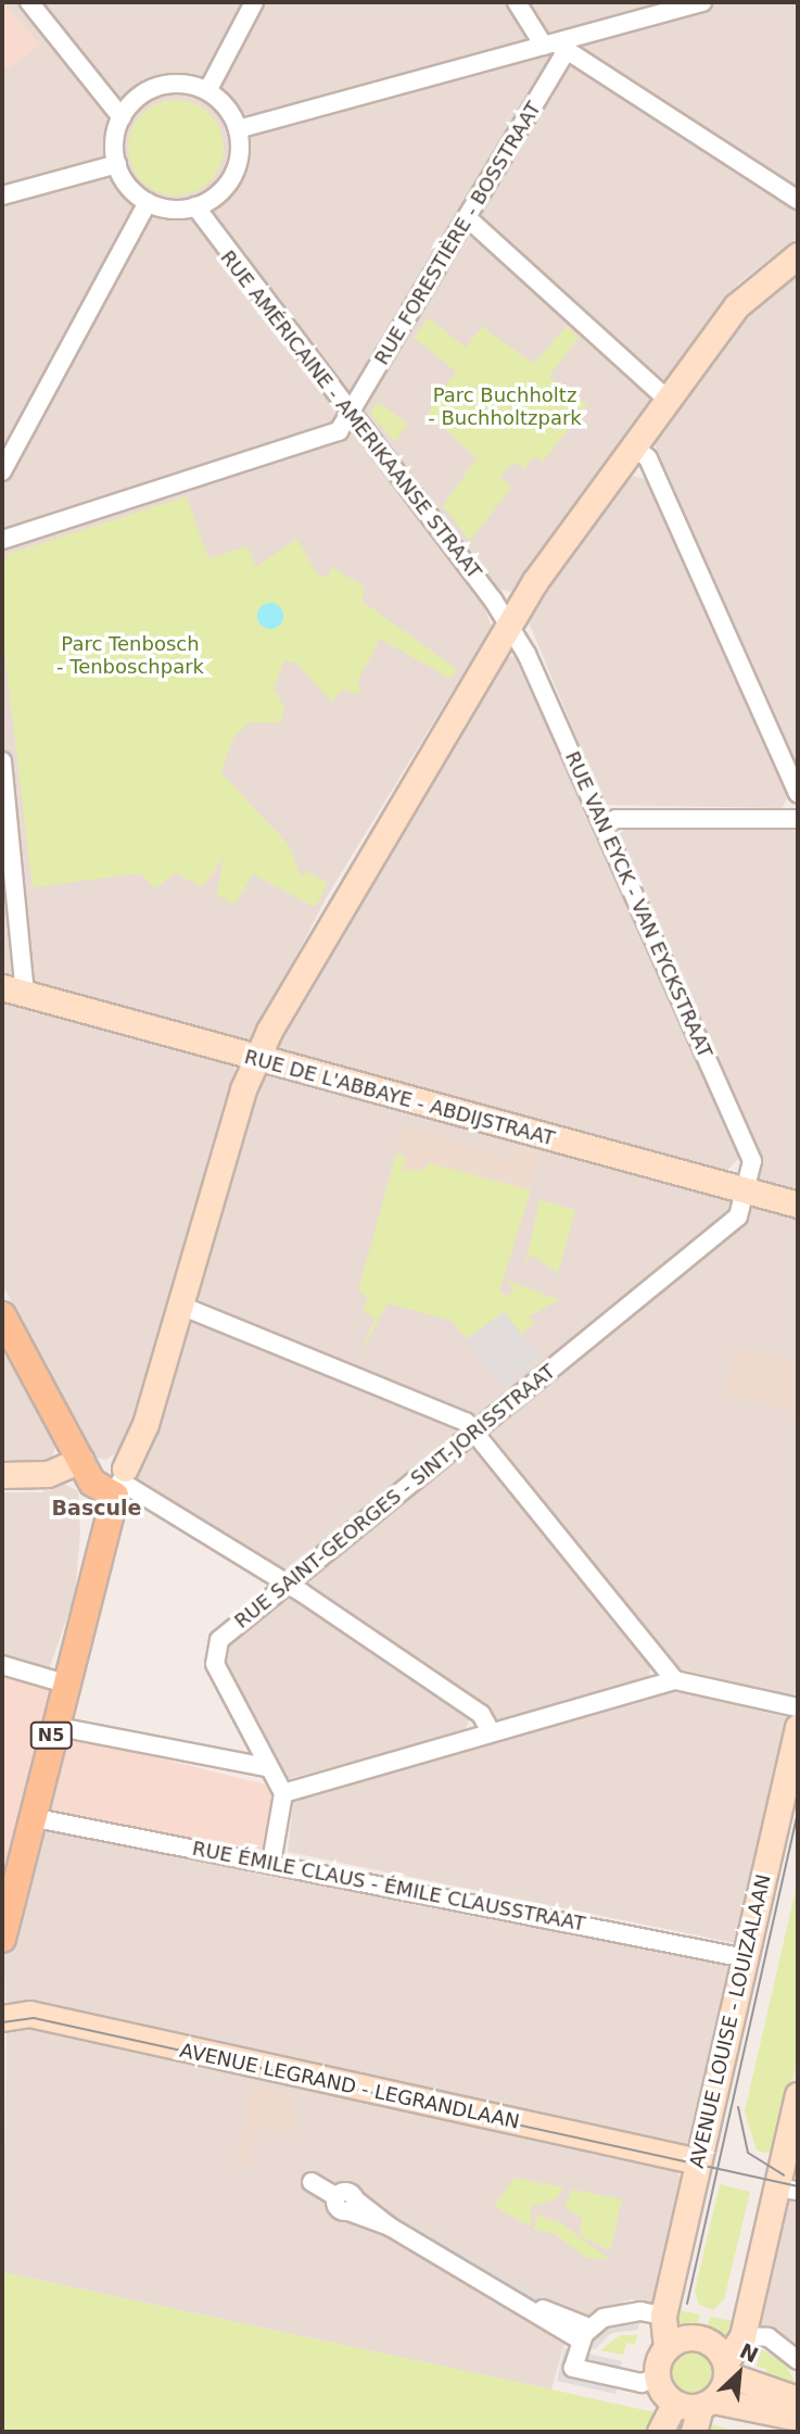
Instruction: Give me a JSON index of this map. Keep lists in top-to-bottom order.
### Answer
{
  "streets": {
    "main road": [
      "RUE DE L'ABBAYE - ABDIJSTRAAT",
      "N5",
      "AVENUE LOUISE - LOUIZALAAN",
      "AVENUE LEGRAND - LEGRANDLAAN"
    ],
    "street": [
      "RUE FORESTIÈRE - BOSSTRAAT",
      "RUE AMÉRICAINE - AMERIKAANSE STRAAT",
      "RUE VAN EYCK - VAN EYCKSTRAAT",
      "RUE SAINT-GEORGES - SINT-JORISSTRAAT",
      "RUE ÉMILE CLAUS - ÉMILE CLAUSSTRAAT"
    ]
  },
  "crossings": [
    ["RUE FORESTIÈRE - BOSSTRAAT", "RUE AMÉRICAINE - AMERIKAANSE STRAAT"],
    ["RUE AMÉRICAINE - AMERIKAANSE STRAAT", "RUE VAN EYCK - VAN EYCKSTRAAT"],
    ["RUE VAN EYCK - VAN EYCKSTRAAT", "RUE DE L'ABBAYE - ABDIJSTRAAT"],
    ["RUE VAN EYCK - VAN EYCKSTRAAT", "RUE SAINT-GEORGES - SINT-JORISSTRAAT"],
    ["RUE DE L'ABBAYE - ABDIJSTRAAT", "RUE SAINT-GEORGES - SINT-JORISSTRAAT"],
    ["N5", "RUE ÉMILE CLAUS - ÉMILE CLAUSSTRAAT"],
    ["RUE ÉMILE CLAUS - ÉMILE CLAUSSTRAAT", "AVENUE LOUISE - LOUIZALAAN"],
    ["AVENUE LOUISE - LOUIZALAAN", "AVENUE LEGRAND - LEGRANDLAAN"]
  ],
  "districts": ["Bascule"],
  "parks": ["Parc Buchholtz - Buchholtzpark", "Parc Tenbosch - Tenboschpark"],
  "north": "top right"
}
